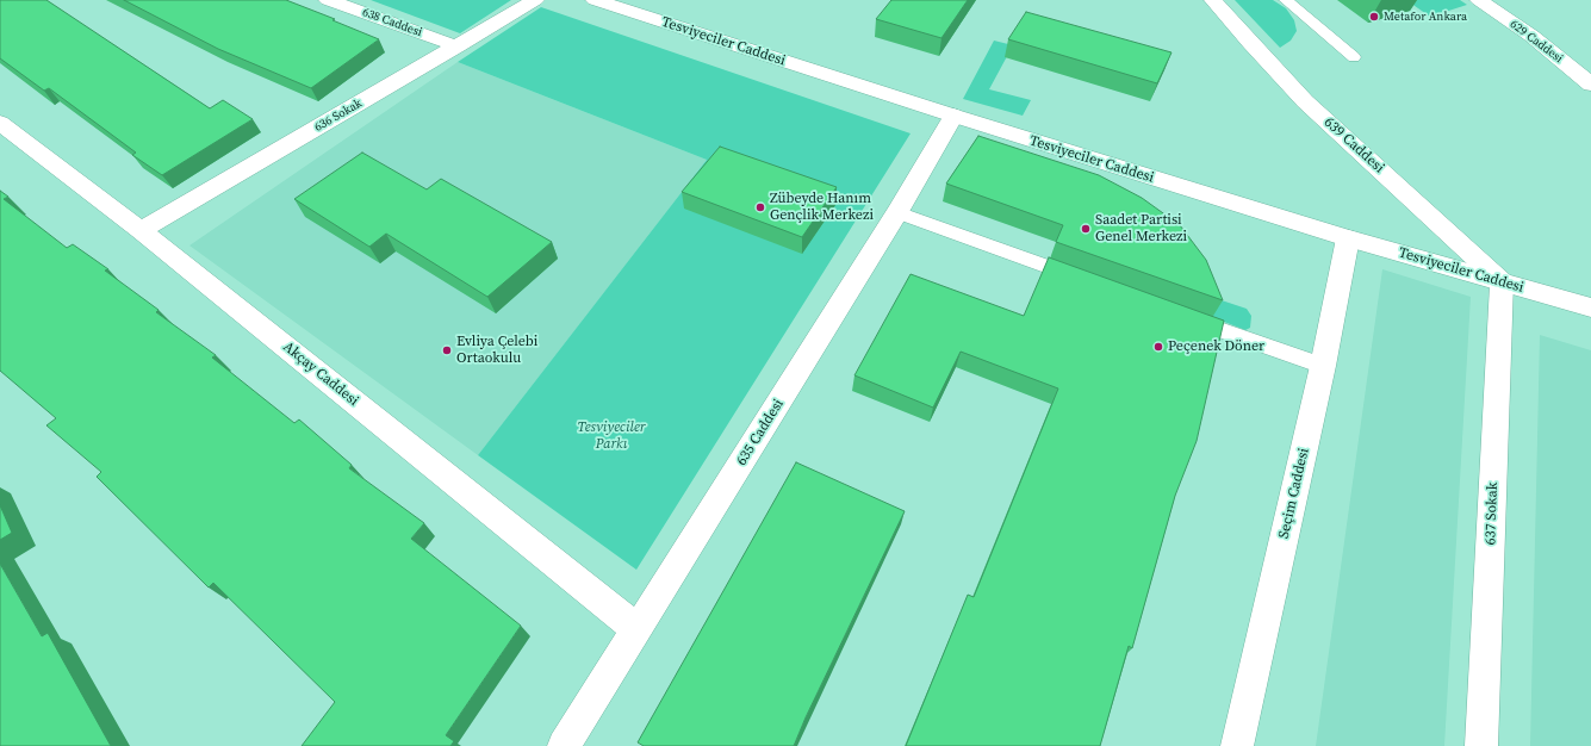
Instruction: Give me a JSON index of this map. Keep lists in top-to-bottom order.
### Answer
{
  "streets": {
    "street": [
      "638 Caddesi",
      "Tesviyeciler Caddesi",
      "629 Caddesi",
      "636 Sokak",
      "639 Caddesi",
      "Akçay Caddesi",
      "635 Caddesi",
      "Seçim Caddesi",
      "637 Sokak"
    ]
  },
  "crossings": [
    ["638 Caddesi", "636 Sokak"],
    ["Tesviyeciler Caddesi", "639 Caddesi"],
    ["Tesviyeciler Caddesi", "635 Caddesi"],
    ["Tesviyeciler Caddesi", "Seçim Caddesi"],
    ["Tesviyeciler Caddesi", "637 Sokak"],
    ["636 Sokak", "Akçay Caddesi"],
    ["639 Caddesi", "637 Sokak"],
    ["Akçay Caddesi", "635 Caddesi"]
  ],
  "parks": ["Tesviyeciler Parkı"],
  "places": [
    "Metafor Ankara",
    "Zübeyde Hanım Gençlik Merkezi",
    "Saadet Partisi Genel Merkezi",
    "Peçenek Döner",
    "Evliya Çelebi Ortaokulu"
  ]
}
